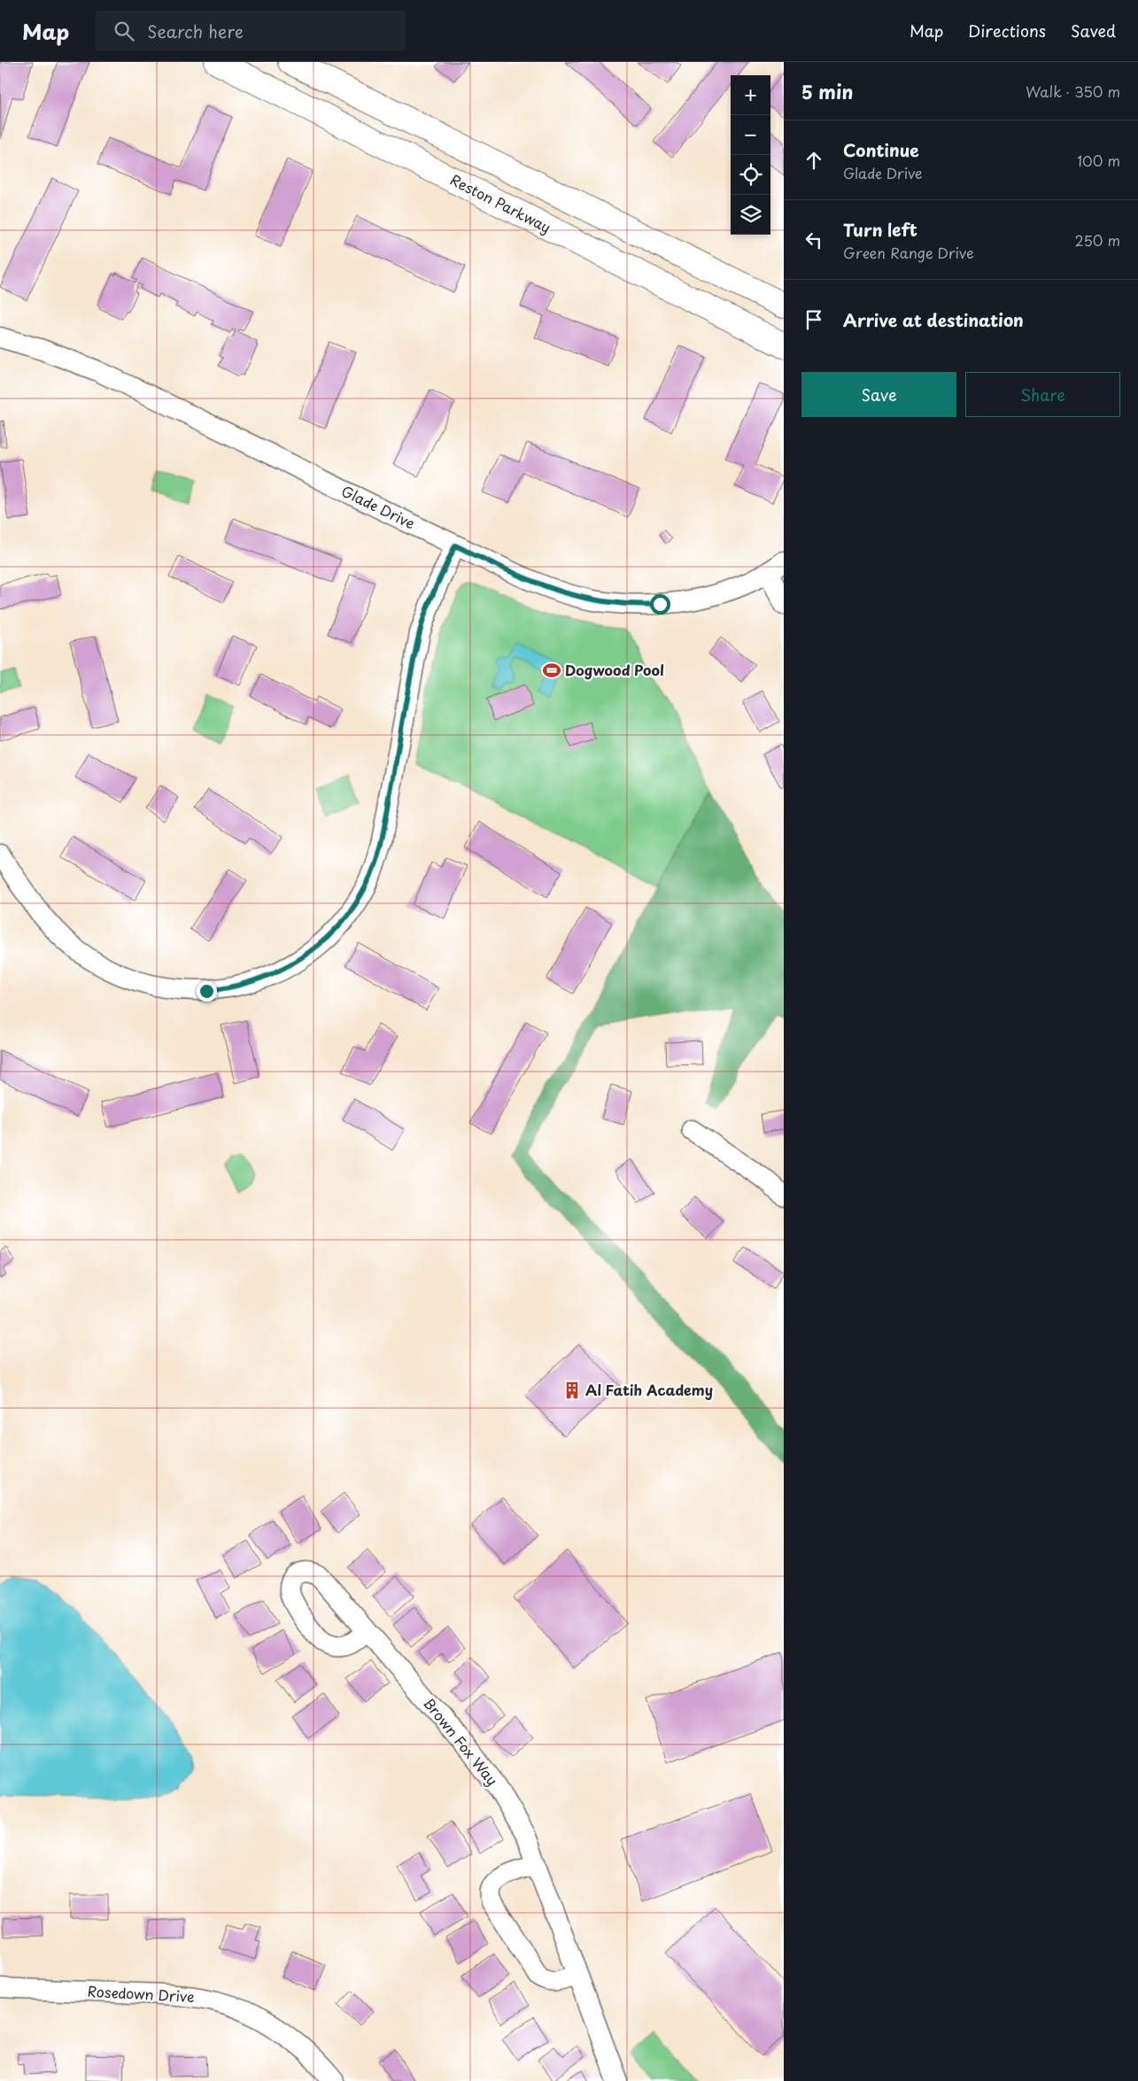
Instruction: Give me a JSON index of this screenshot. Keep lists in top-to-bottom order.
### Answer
{
  "streets": {
    "main road": ["Reston Parkway"],
    "street": ["Glade Drive", "Brown Fox Way", "Rosedown Drive"]
  },
  "places": {
    "sports": ["Dogwood Pool"],
    "building": ["Al Fatih Academy"]
  },
  "page": {
    "header": "Map",
    "search": "Search here",
    "nav": ["Map", "Directions", "Saved"],
    "heading": ["5 min", "Walk · 350 m"],
    "map_buttons": ["+", "−"],
    "list": [
      ["Continue", "Glade Drive", "100 m"],
      ["Turn left", "Green Range Drive", "250 m"],
      "Arrive at destination"
    ],
    "buttons": ["Save", "Share"]
  }
}
